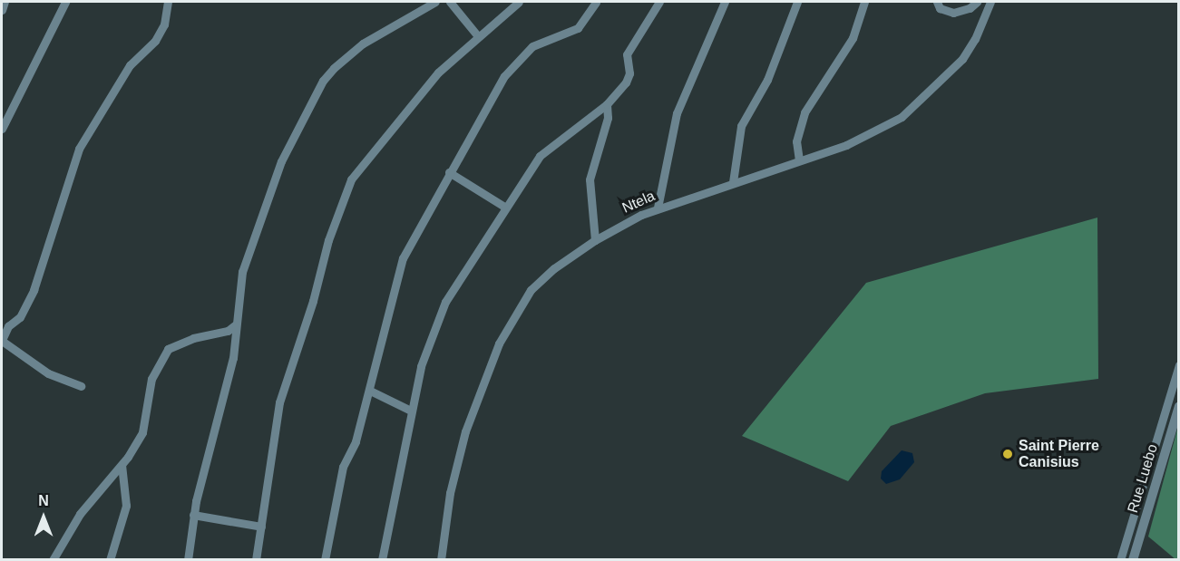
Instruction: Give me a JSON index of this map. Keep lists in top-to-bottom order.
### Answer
{
  "streets": {
    "street": ["Ntela", "Rue Luebo"]
  },
  "places": ["Saint Pierre Canisius"],
  "north": "top"
}
